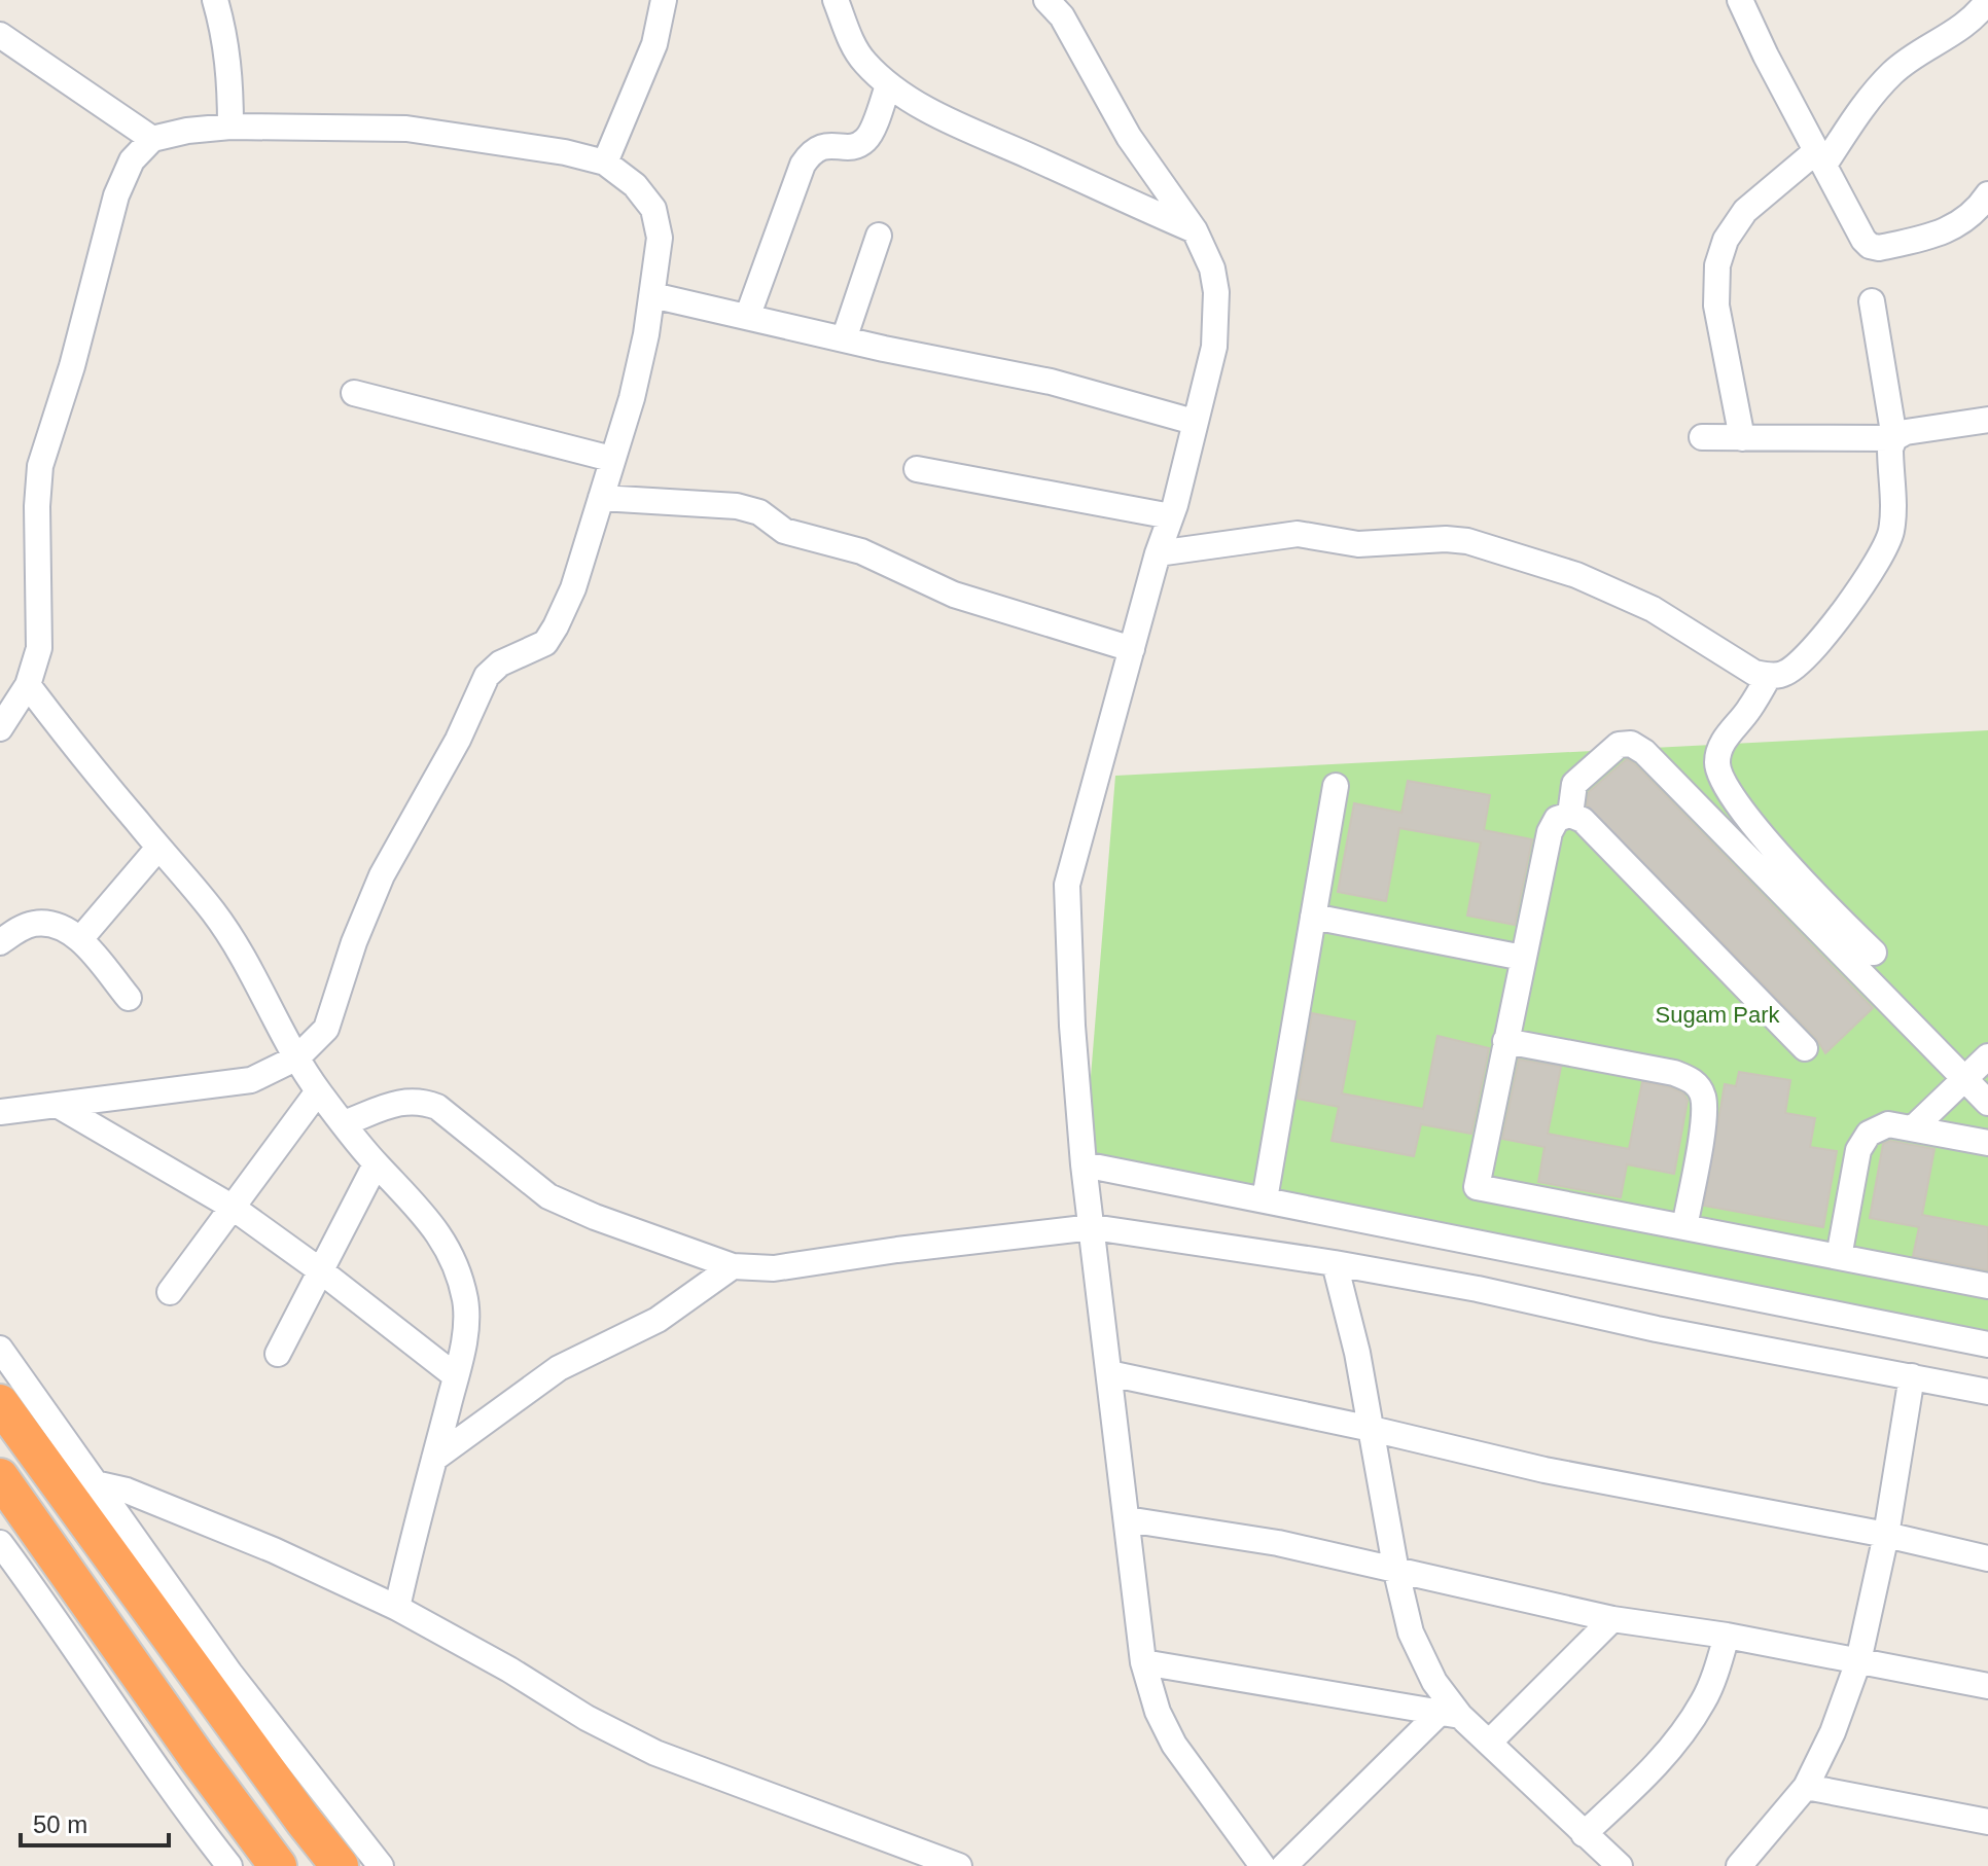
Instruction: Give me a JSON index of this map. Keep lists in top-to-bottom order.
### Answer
{
  "parks": ["Sugam Park"],
  "scale_bar": "50 m"
}
